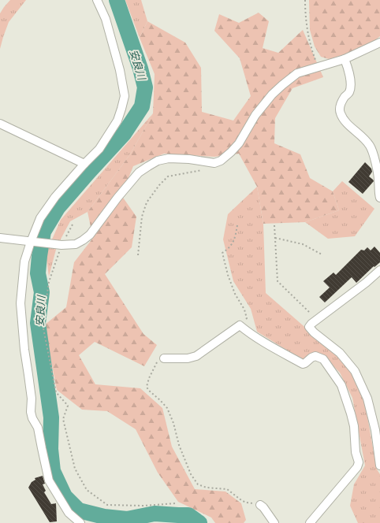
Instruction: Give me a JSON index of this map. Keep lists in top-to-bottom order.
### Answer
{
  "water": ["安良川"]
}
